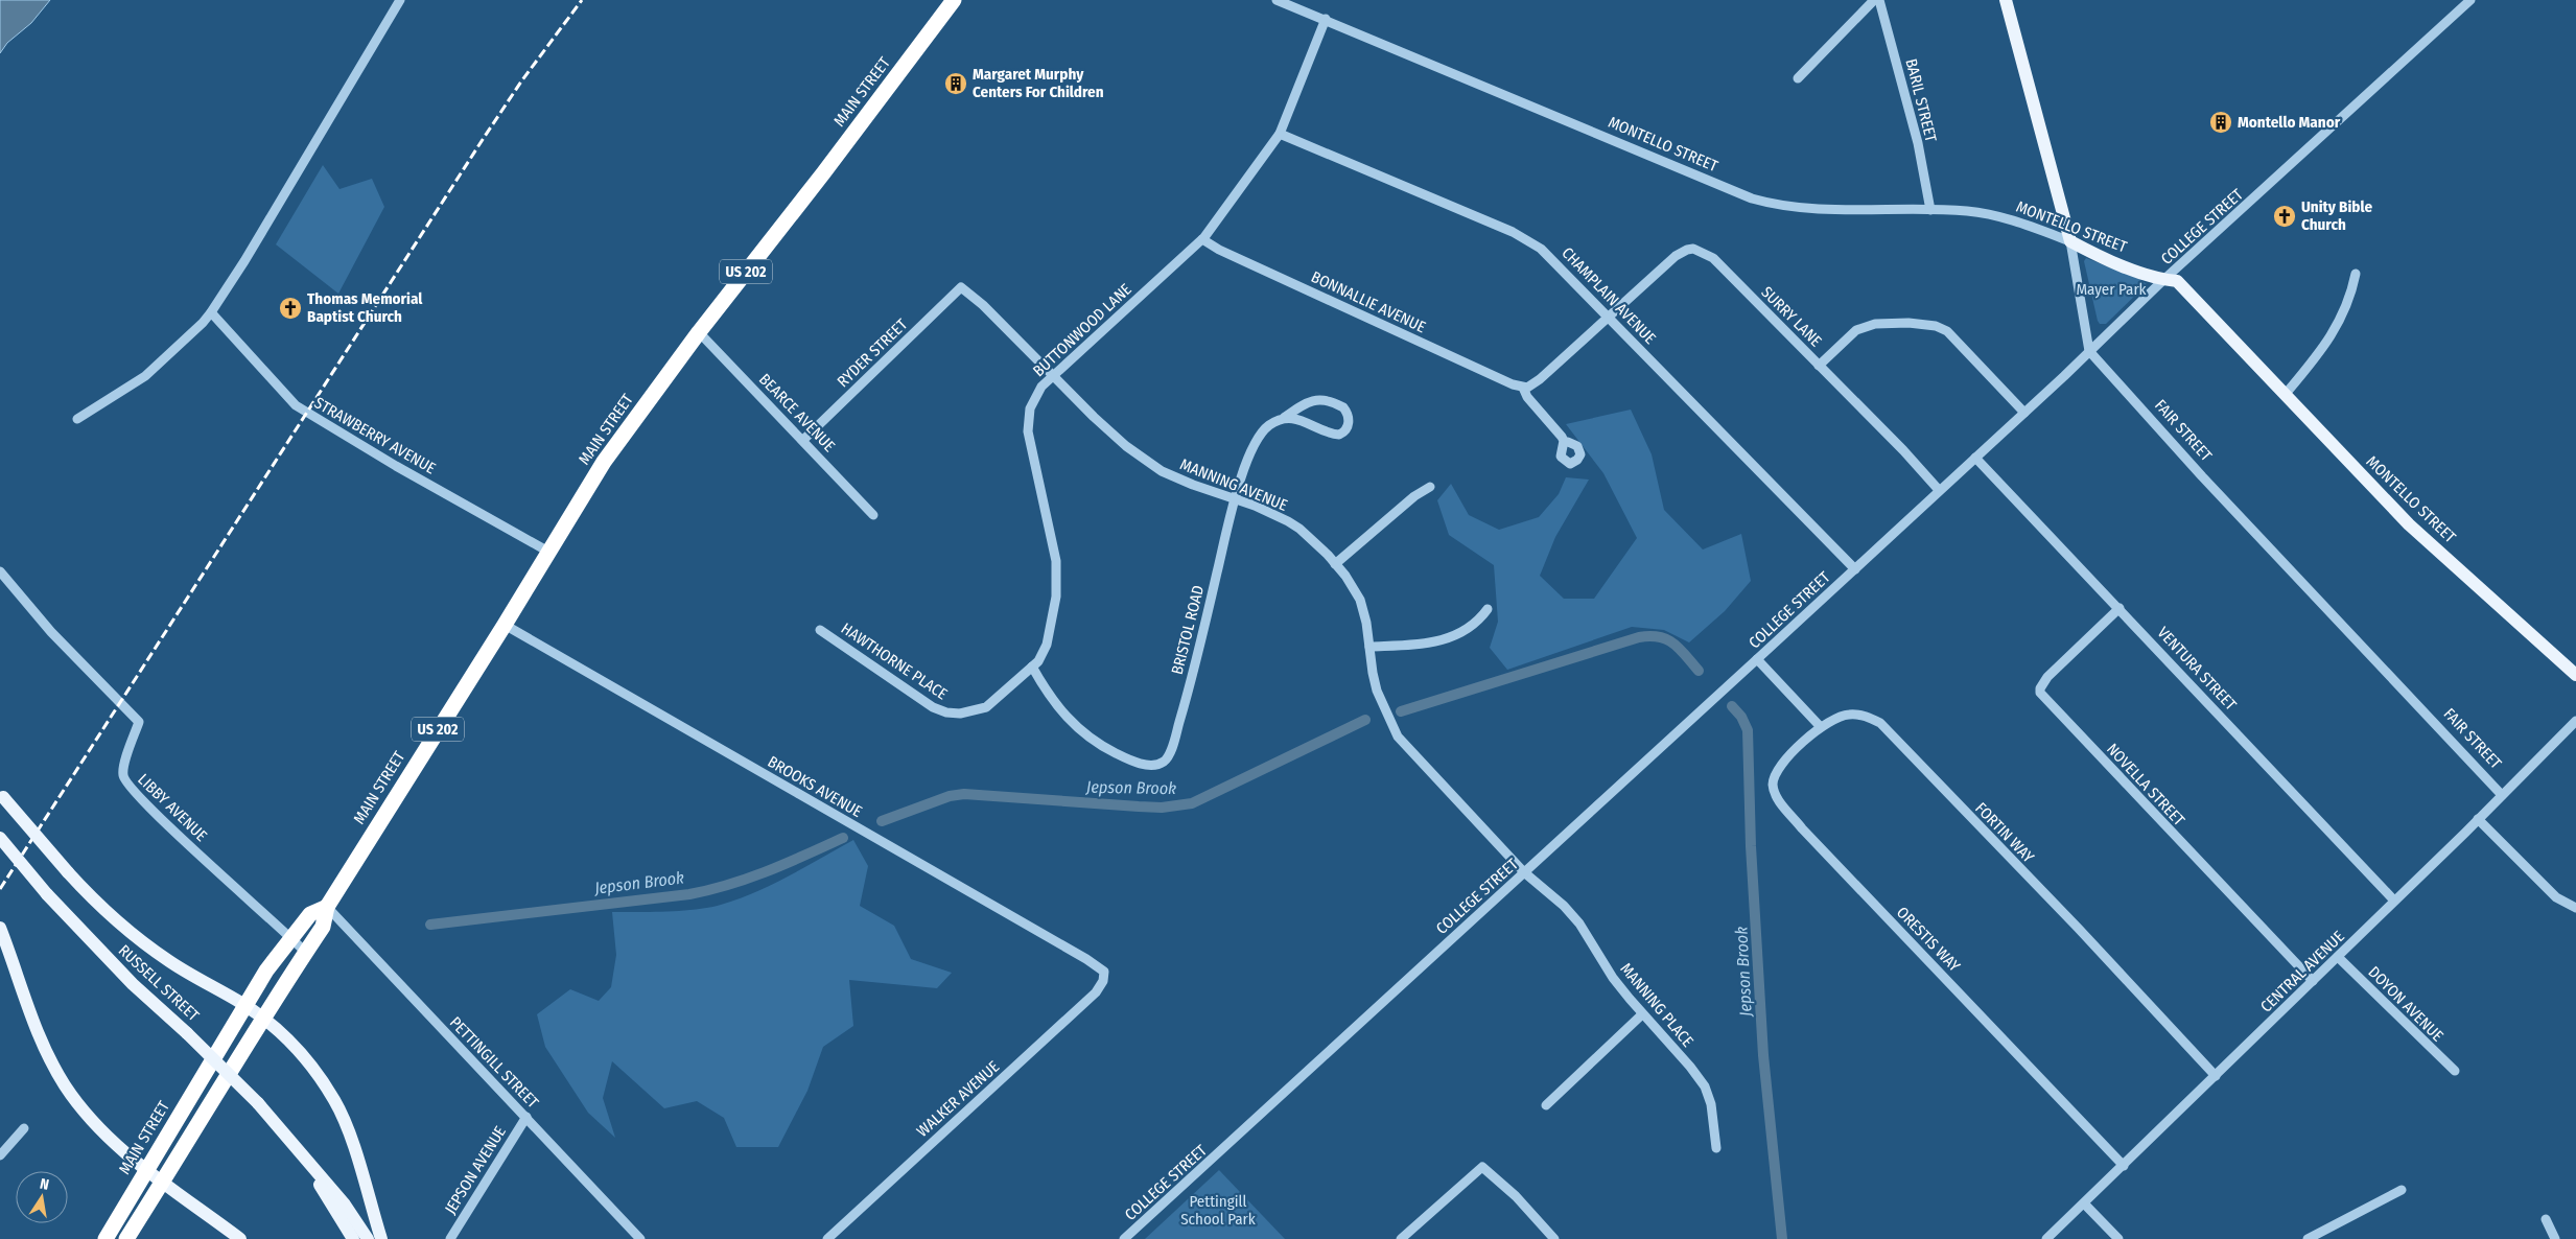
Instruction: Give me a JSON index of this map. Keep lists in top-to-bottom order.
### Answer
{
  "streets": {
    "highway": ["MAIN STREET", "US 202"],
    "main road": ["MONTELLO STREET", "RUSSELL STREET"],
    "street": [
      "BARIL STREET",
      "COLLEGE STREET",
      "CHAMPLAIN AVENUE",
      "BONNALLIE AVENUE",
      "SURRY LANE",
      "BUTTONWOOD LANE",
      "RYDER STREET",
      "BEARCE AVENUE",
      "FAIR STREET",
      "STRAWBERRY AVENUE",
      "MANNING AVENUE",
      "BRISTOL ROAD",
      "HAWTHORNE PLACE",
      "VENTURA STREET",
      "NOVELLA STREET",
      "BROOKS AVENUE",
      "LIBBY AVENUE",
      "FORTIN WAY",
      "ORESTIS WAY",
      "CENTRAL AVENUE",
      "DOYON AVENUE",
      "MANNING PLACE",
      "PETTINGILL STREET",
      "WALKER AVENUE",
      "JEPSON AVENUE"
    ]
  },
  "crossings": [
    ["MAIN STREET", "BEARCE AVENUE"],
    ["MAIN STREET", "STRAWBERRY AVENUE"],
    ["MAIN STREET", "BROOKS AVENUE"],
    ["MAIN STREET", "LIBBY AVENUE"],
    ["MAIN STREET", "PETTINGILL STREET"],
    ["BARIL STREET", "MONTELLO STREET"],
    ["MONTELLO STREET", "COLLEGE STREET"],
    ["MONTELLO STREET", "BUTTONWOOD LANE"],
    ["COLLEGE STREET", "CHAMPLAIN AVENUE"],
    ["COLLEGE STREET", "SURRY LANE"],
    ["COLLEGE STREET", "FAIR STREET"],
    ["COLLEGE STREET", "MANNING AVENUE"],
    ["COLLEGE STREET", "VENTURA STREET"],
    ["COLLEGE STREET", "MANNING PLACE"],
    ["CHAMPLAIN AVENUE", "SURRY LANE"],
    ["CHAMPLAIN AVENUE", "BUTTONWOOD LANE"],
    ["BONNALLIE AVENUE", "BUTTONWOOD LANE"],
    ["BUTTONWOOD LANE", "MANNING AVENUE"],
    ["BUTTONWOOD LANE", "BRISTOL ROAD"],
    ["BUTTONWOOD LANE", "HAWTHORNE PLACE"],
    ["RYDER STREET", "BEARCE AVENUE"],
    ["RYDER STREET", "MANNING AVENUE"],
    ["FAIR STREET", "CENTRAL AVENUE"],
    ["MANNING AVENUE", "BRISTOL ROAD"],
    ["MANNING AVENUE", "MANNING PLACE"],
    ["BRISTOL ROAD", "HAWTHORNE PLACE"],
    ["VENTURA STREET", "NOVELLA STREET"],
    ["VENTURA STREET", "CENTRAL AVENUE"],
    ["NOVELLA STREET", "CENTRAL AVENUE"],
    ["BROOKS AVENUE", "WALKER AVENUE"],
    ["FORTIN WAY", "ORESTIS WAY"],
    ["FORTIN WAY", "CENTRAL AVENUE"],
    ["ORESTIS WAY", "CENTRAL AVENUE"],
    ["CENTRAL AVENUE", "DOYON AVENUE"],
    ["PETTINGILL STREET", "JEPSON AVENUE"]
  ],
  "water": ["Jepson Brook"],
  "parks": ["Mayer Park", "Pettingill School Park"],
  "places": {
    "building": ["Margaret Murphy Centers For Children", "Montello Manor"],
    "church": ["Unity Bible Church", "Thomas Memorial Baptist Church"]
  },
  "north": "top"
}
